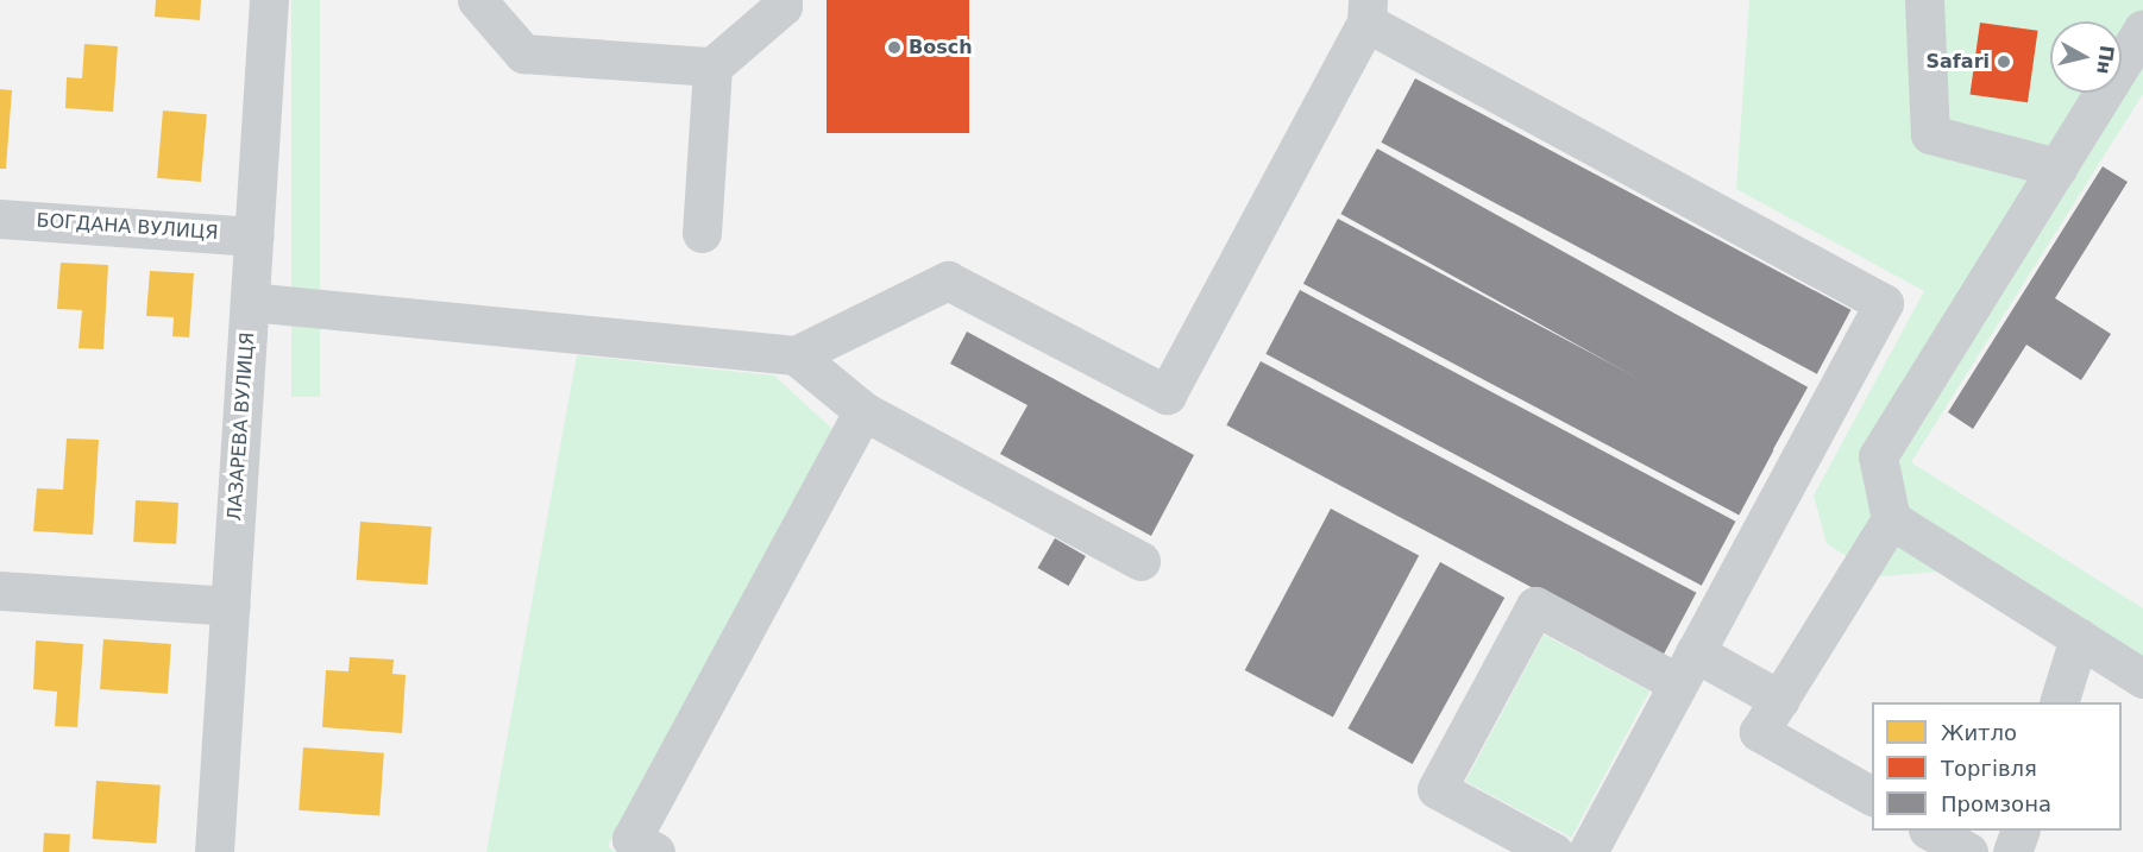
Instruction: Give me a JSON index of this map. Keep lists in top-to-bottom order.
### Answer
{
  "streets": {
    "street": ["БОГДАНА ВУЛИЦЯ", "ЛАЗАРЕВА ВУЛИЦЯ"]
  },
  "crossings": [
    ["БОГДАНА ВУЛИЦЯ", "ЛАЗАРЕВА ВУЛИЦЯ"]
  ],
  "places": ["Bosch", "Safari"],
  "legend": ["Житло", "Торгівля", "Промзона"],
  "north": "right"
}
